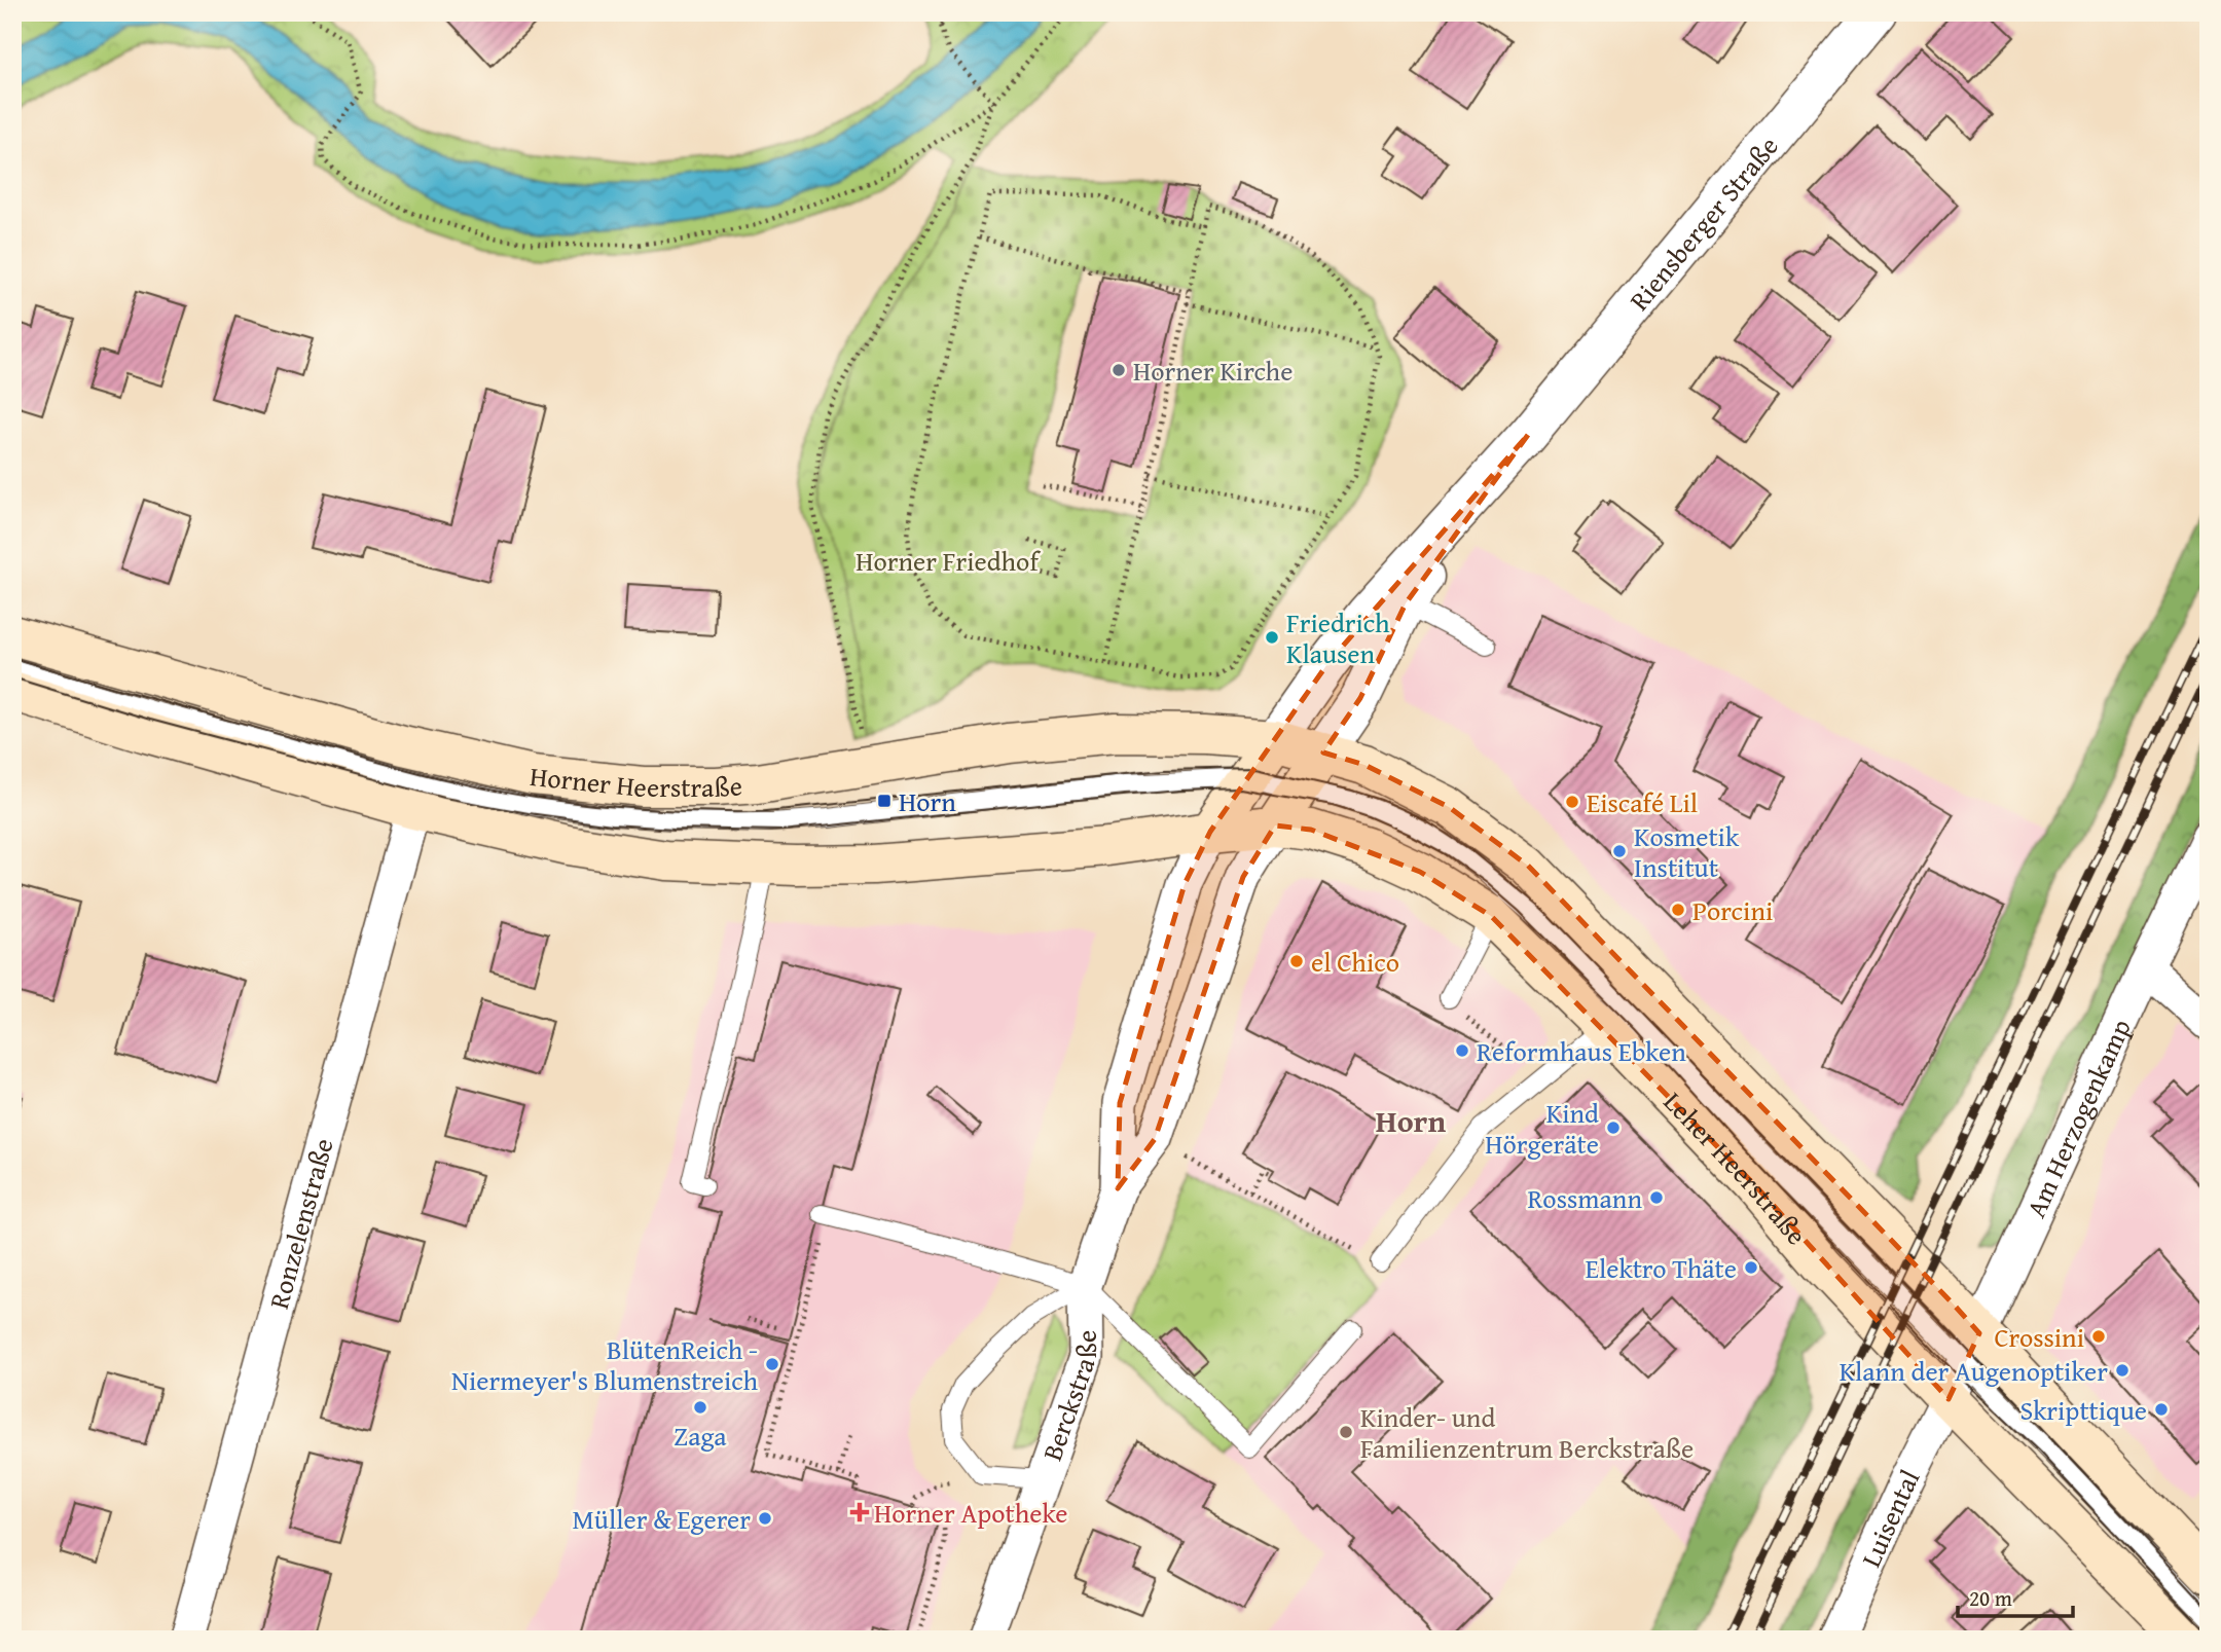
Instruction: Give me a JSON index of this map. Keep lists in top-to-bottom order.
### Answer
{
  "streets": {
    "main road": ["Horner Heerstraße", "Leher Heerstraße"],
    "street": [
      "Riensberger Straße",
      "Am Herzogenkamp",
      "Ronzelenstraße",
      "Berckstraße",
      "Luisental"
    ]
  },
  "crossings": [
    ["Riensberger Straße", "Horner Heerstraße"],
    ["Am Herzogenkamp", "Leher Heerstraße"],
    ["Am Herzogenkamp", "Luisental"],
    ["Leher Heerstraße", "Berckstraße"],
    ["Leher Heerstraße", "Luisental"]
  ],
  "districts": ["Horn"],
  "parks": ["Horner Friedhof"],
  "places": {
    "other": [
      "Horner Kirche",
      "Friedrich Klausen",
      "Eiscafé Lil",
      "Kosmetik Institut",
      "Porcini",
      "el Chico",
      "Reformhaus Ebken",
      "Kind Hörgeräte",
      "Rossmann",
      "Elektro Thäte",
      "Crossini",
      "BlütenReich - Niermeyer's Blumenstreich",
      "Klann der Augenoptiker",
      "Zaga",
      "Skripttique",
      "Kinder- und Familienzentrum Berckstraße",
      "Müller & Egerer"
    ],
    "transit": ["Horn"],
    "health": ["Horner Apotheke"]
  },
  "scale_bar": "20 m"
}
